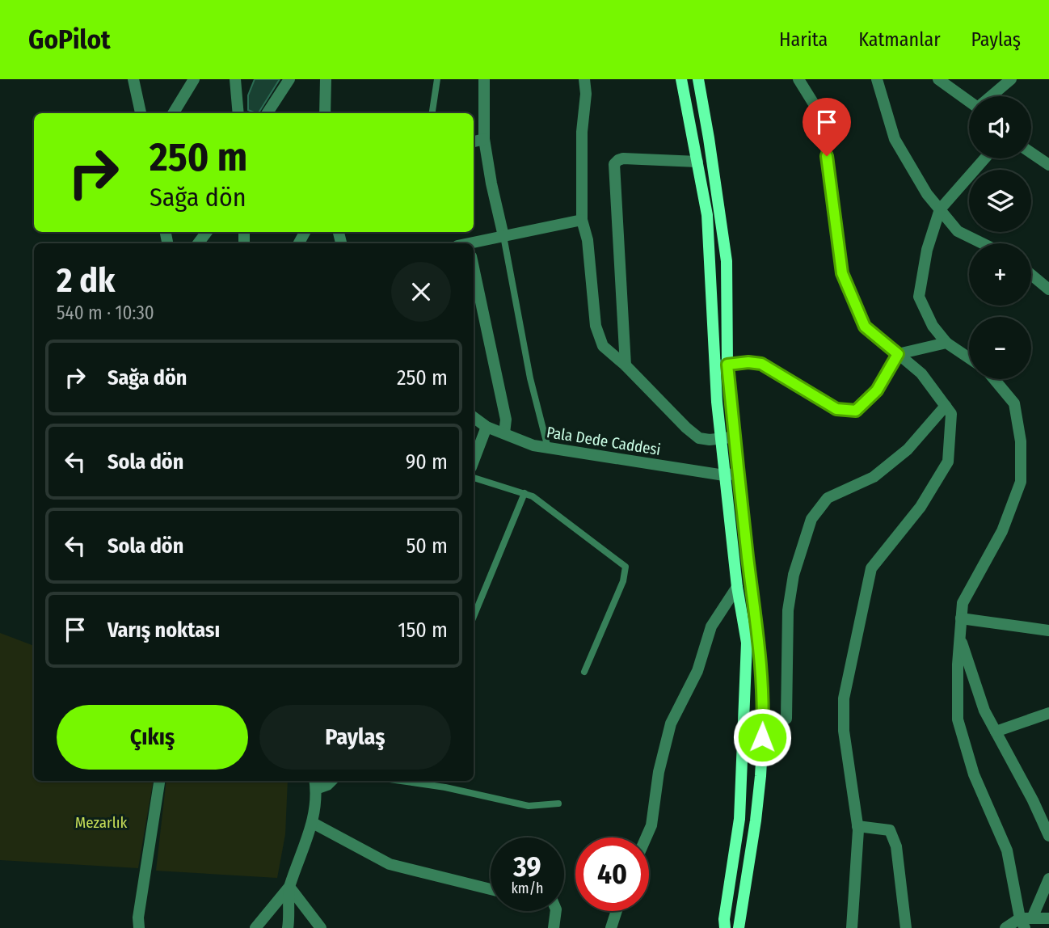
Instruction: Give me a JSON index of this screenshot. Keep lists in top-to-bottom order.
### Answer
{
  "streets": {
    "street": ["Pala Dede Caddesi"]
  },
  "parks": ["Mezarlık"],
  "page": {
    "header": "GoPilot",
    "nav": ["Harita", "Katmanlar", "Paylaş"],
    "map_buttons": ["+", "−"],
    "turn": ["250 m", "Sağa dön"],
    "heading": ["2 dk", "540 m · 10:30"],
    "list": [
      {
        "name": "Sağa dön",
        "value": "250 m"
      },
      {
        "name": "Sola dön",
        "value": "90 m"
      },
      {
        "name": "Sola dön",
        "value": "50 m"
      },
      {
        "name": "Varış noktası",
        "value": "150 m"
      }
    ],
    "buttons": ["Çıkış", "Paylaş"],
    "speed": "39 km/h",
    "limit": "40"
  }
}
